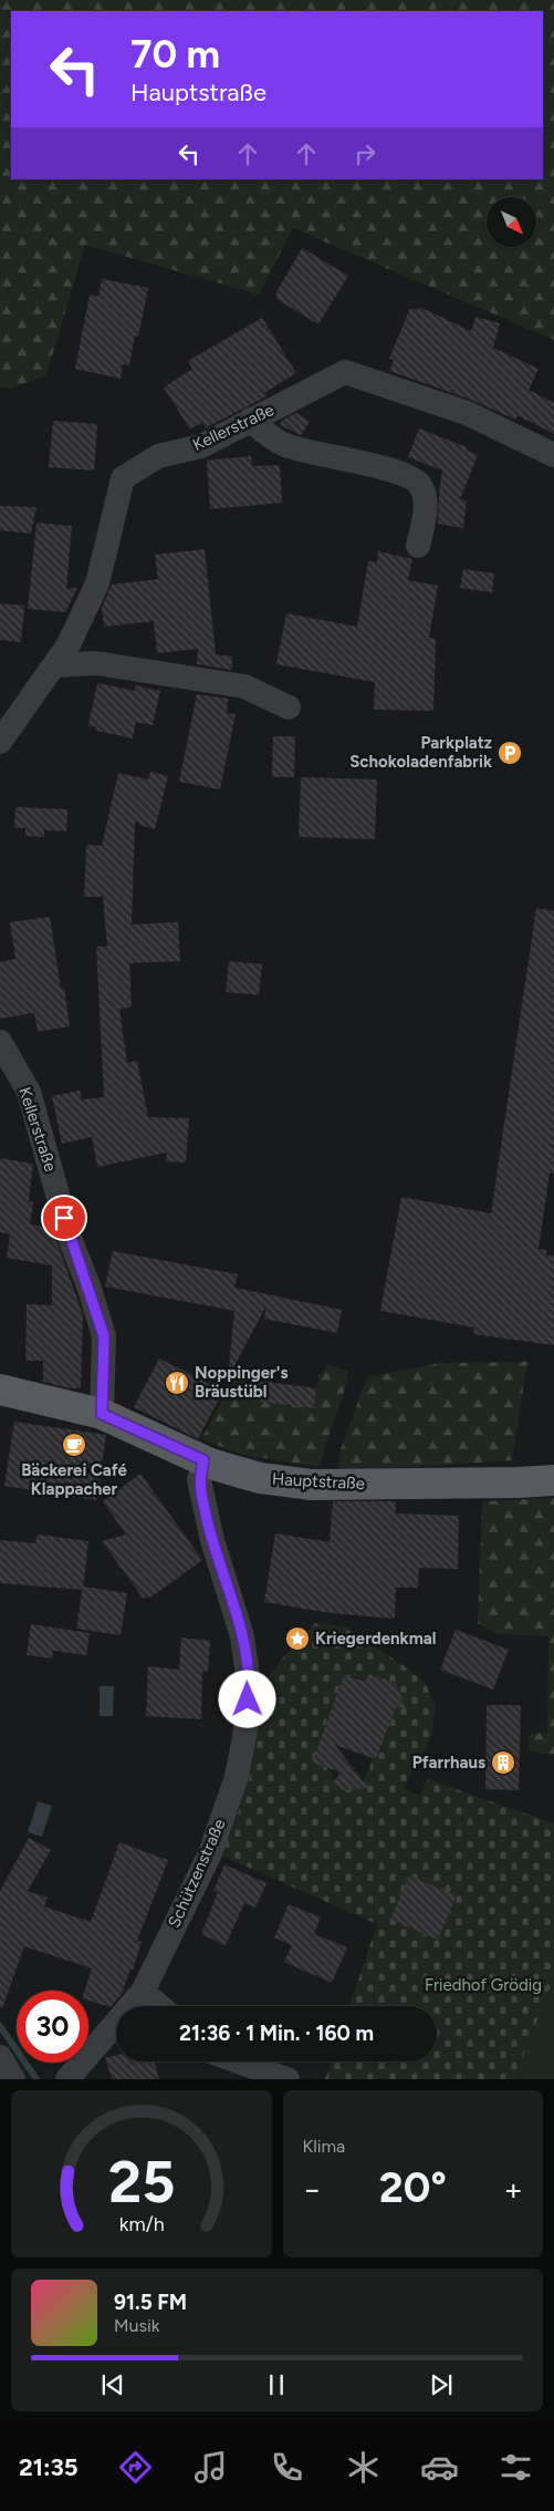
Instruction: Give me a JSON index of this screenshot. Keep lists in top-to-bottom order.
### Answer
{
  "streets": {
    "main road": ["Hauptstraße"],
    "street": ["Kellerstraße", "Schützenstraße"]
  },
  "crossings": [
    ["Kellerstraße", "Hauptstraße"],
    ["Hauptstraße", "Schützenstraße"]
  ],
  "parks": ["Friedhof Grödig"],
  "places": {
    "parking": ["Parkplatz Schokoladenfabrik"],
    "restaurant": ["Noppinger's Bräustübl"],
    "cafe": ["Bäckerei Café Klappacher"],
    "place": ["Kriegerdenkmal"],
    "building": ["Pfarrhaus"]
  },
  "north": "bottom right",
  "page": {
    "turn": ["70 m", "Hauptstraße"],
    "limit": "30",
    "trip": "21:36 · 1 Min. · 160 m",
    "tile": "Klima",
    "heat": ["−", "20°", "+"],
    "song": ["91.5 FM", "Musik"],
    "tabs": "21:35",
    "gauge": ["25", "km/h"]
  }
}
